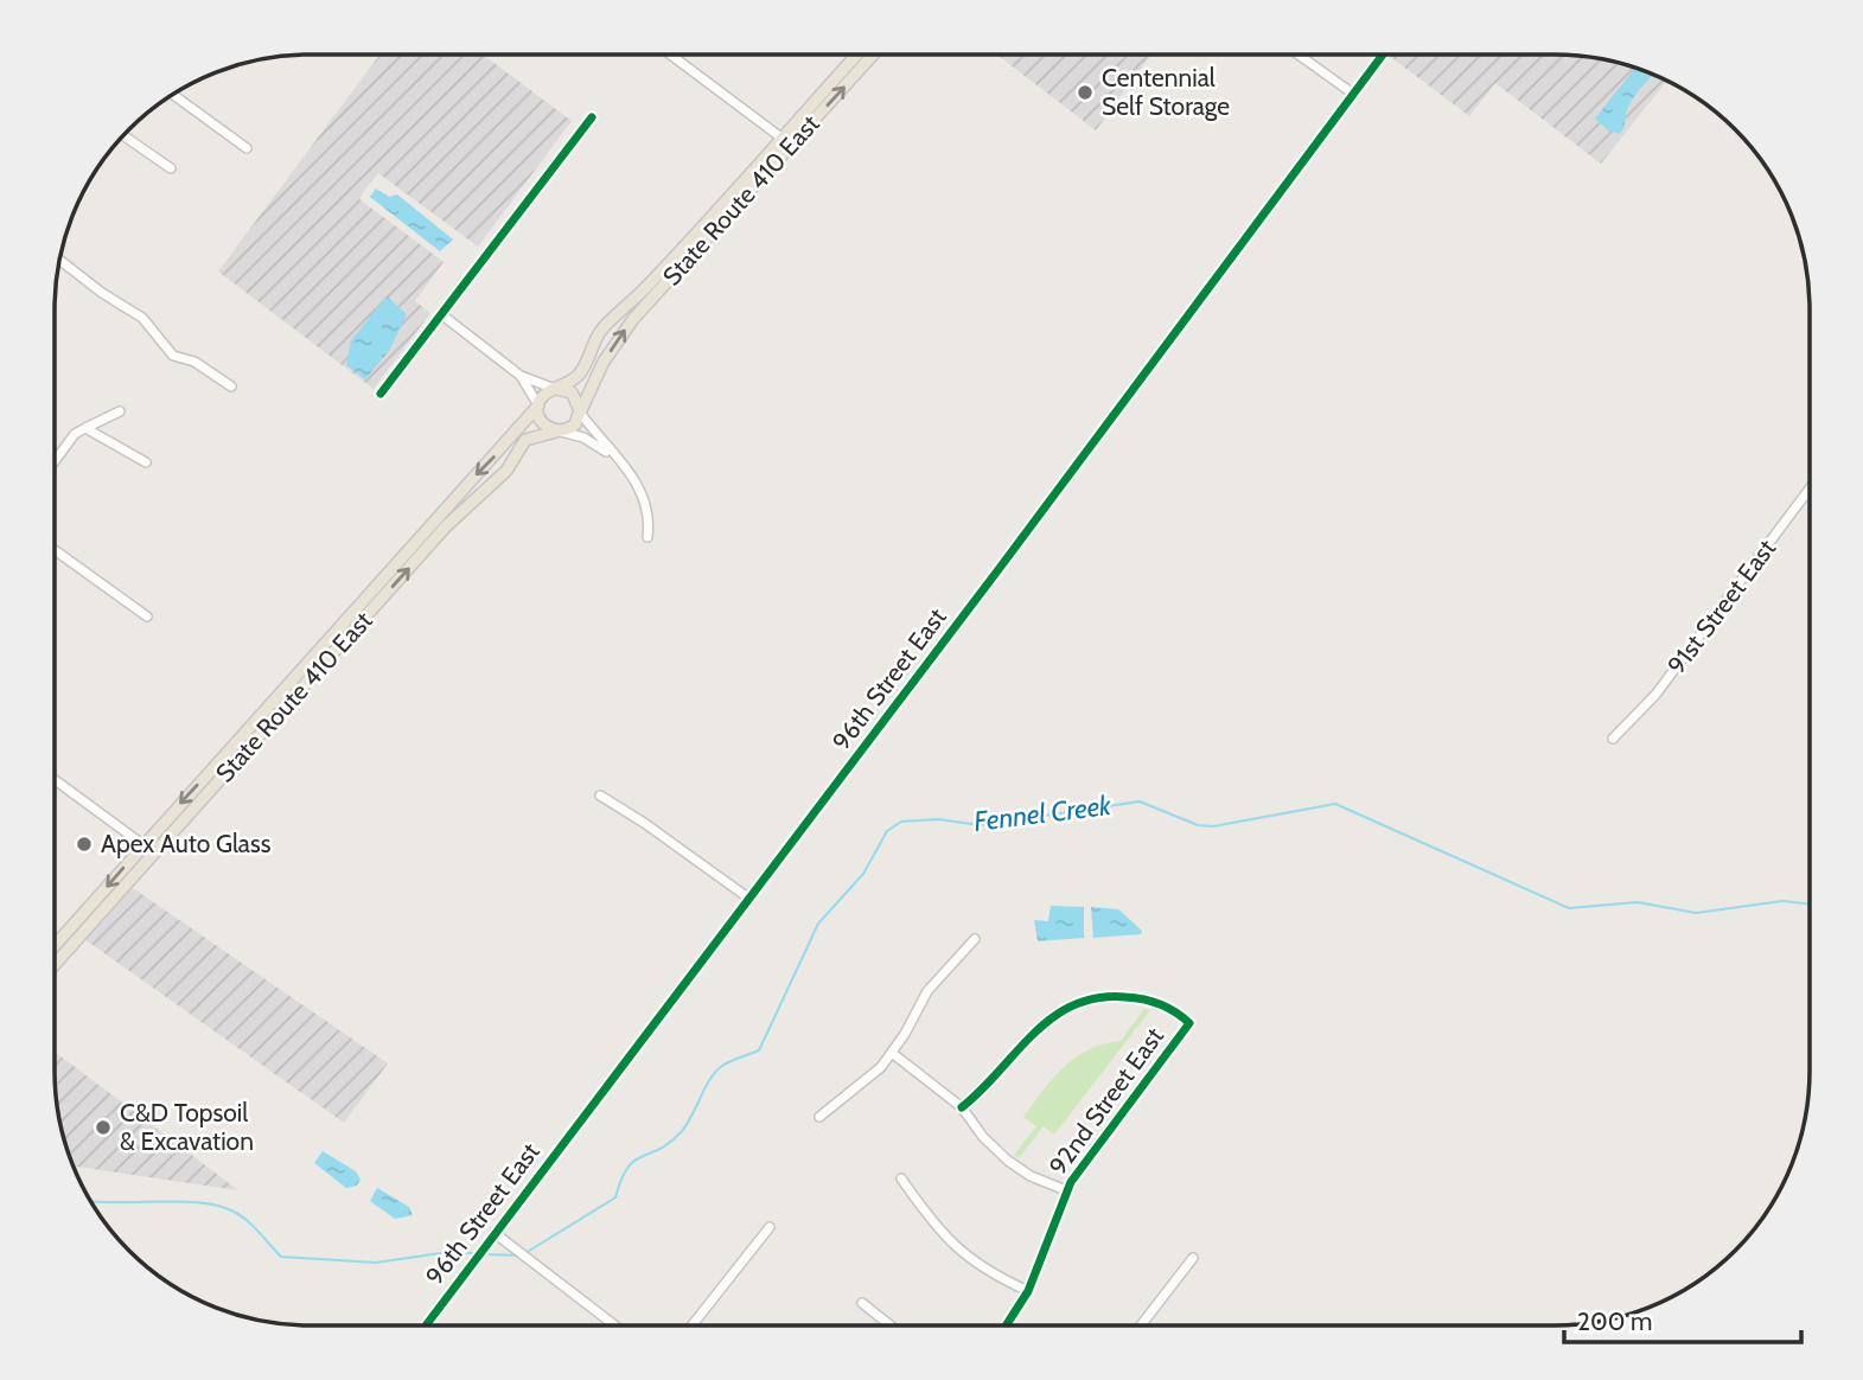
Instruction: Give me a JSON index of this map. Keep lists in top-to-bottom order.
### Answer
{
  "streets": {
    "main road": ["State Route 410 East"],
    "street": ["91st Street East", "96th Street East", "92nd Street East"]
  },
  "water": ["Fennel Creek"],
  "places": ["Centennial Self Storage", "Apex Auto Glass", "C&D Topsoil & Excavation"],
  "scale_bar": "200 m"
}
